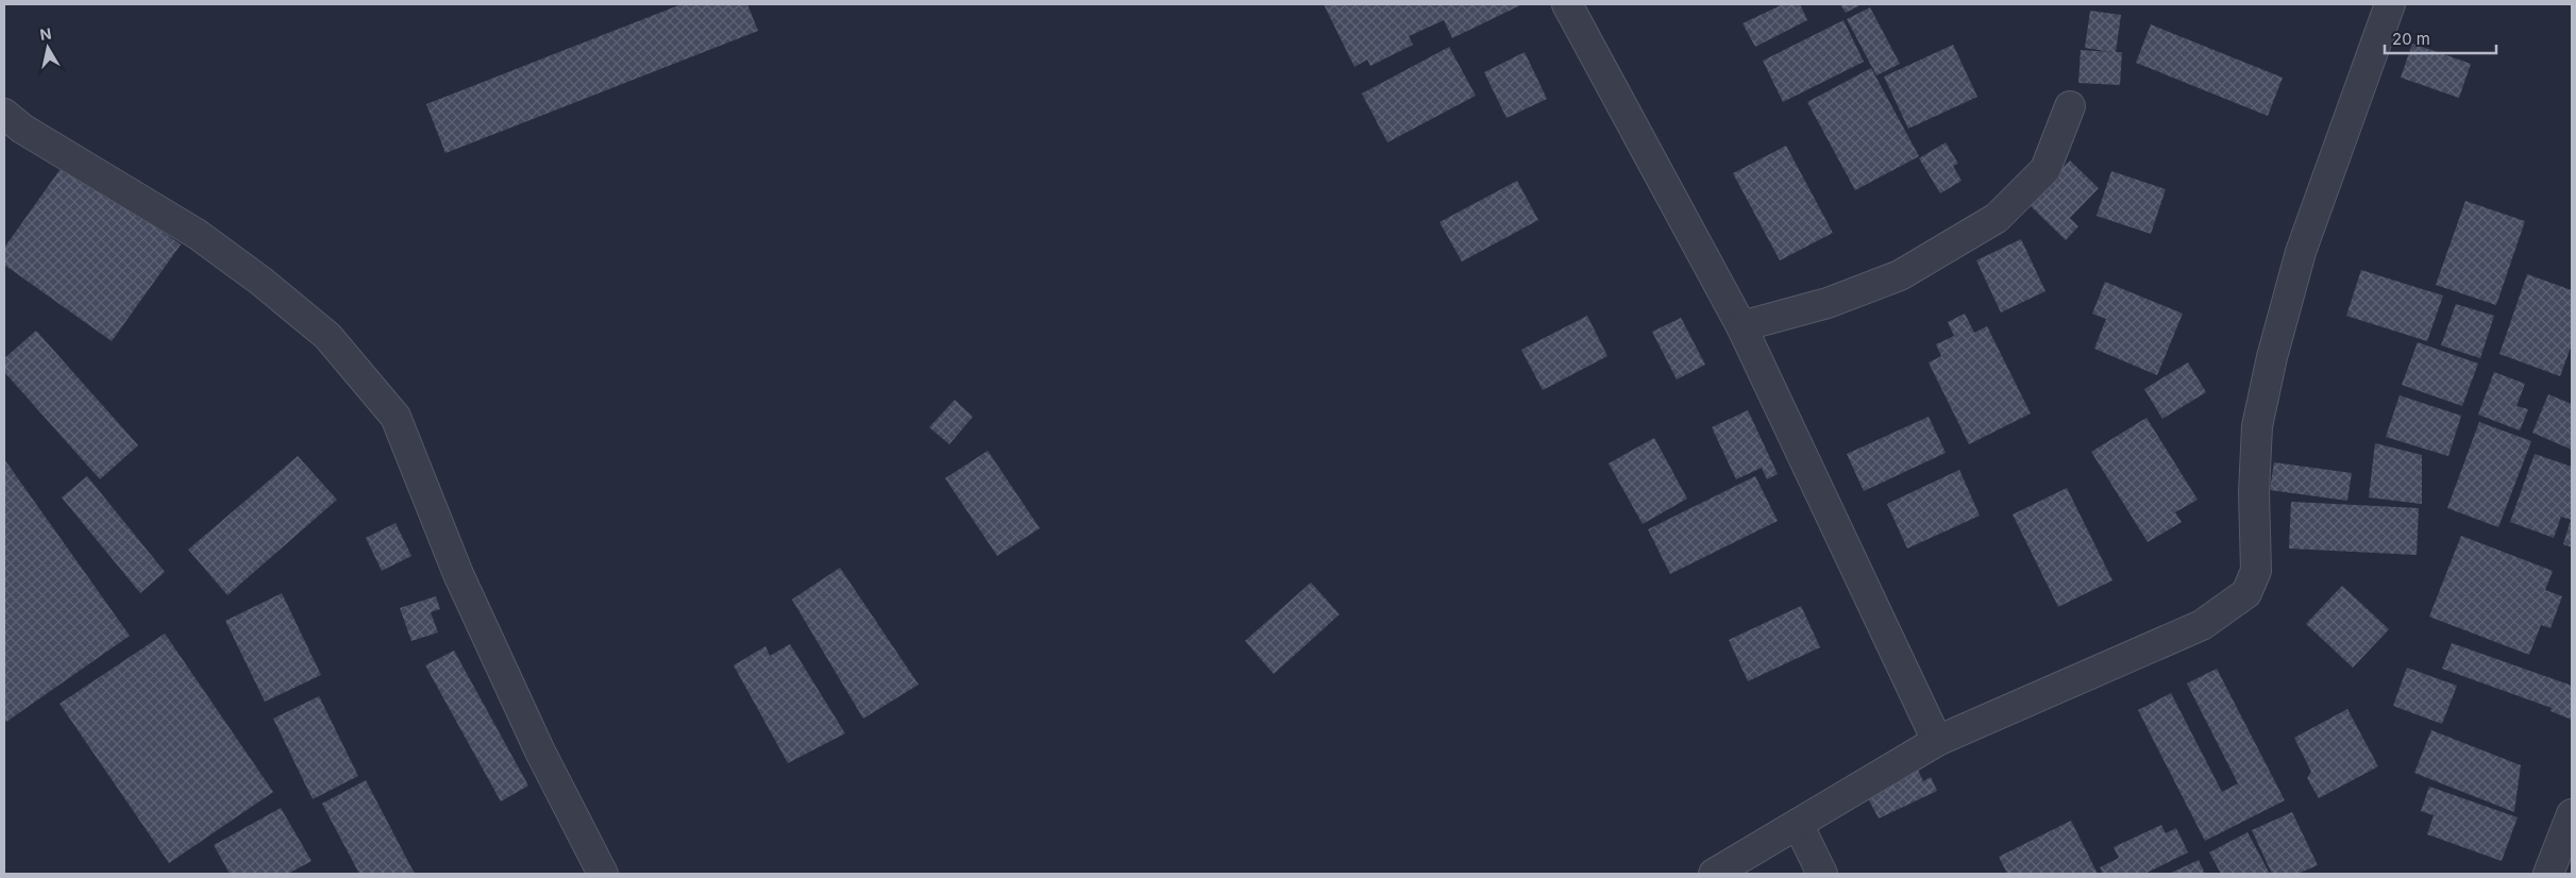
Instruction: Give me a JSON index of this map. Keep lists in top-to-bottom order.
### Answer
{
  "scale_bar": "20 m",
  "north": "top"
}
